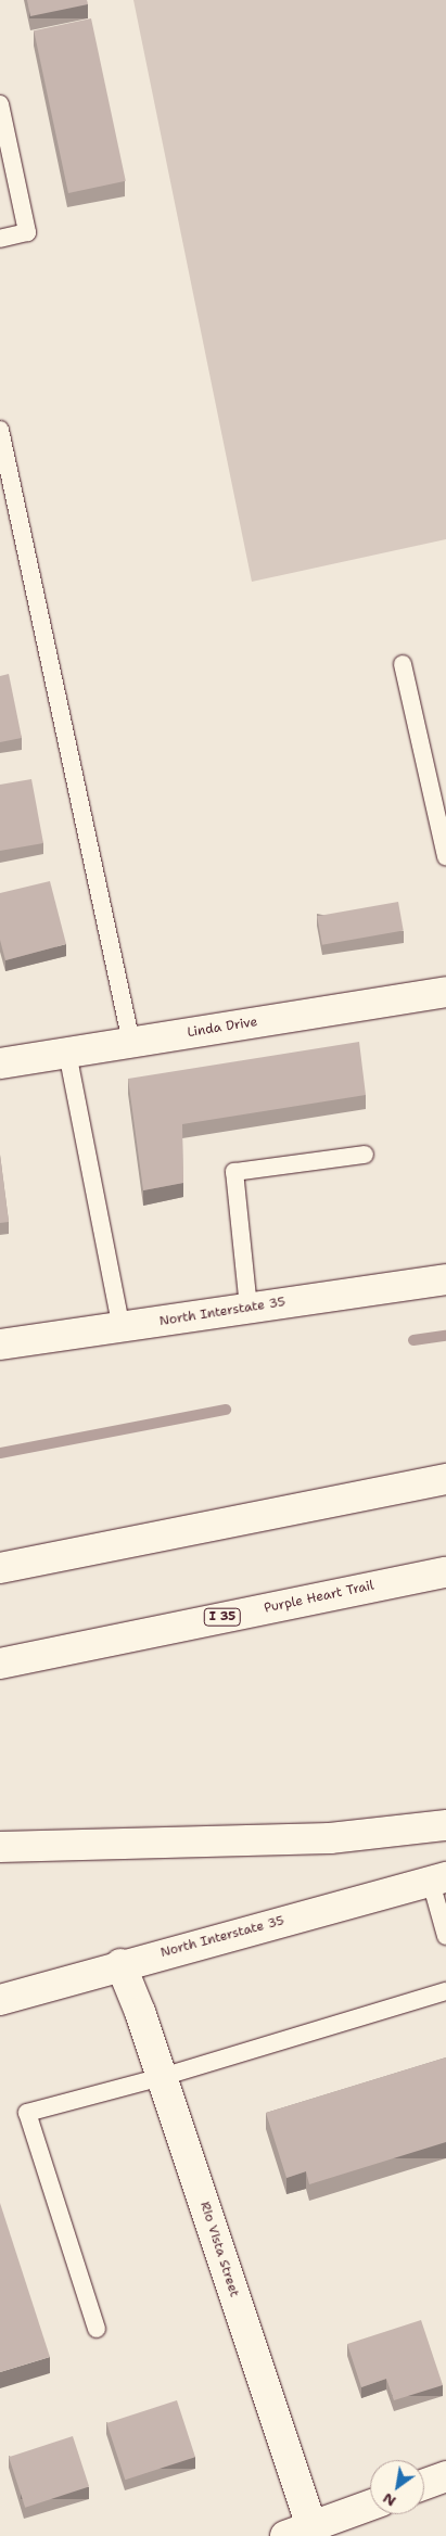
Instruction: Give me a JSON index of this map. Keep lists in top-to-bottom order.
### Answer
{
  "streets": {
    "main road": [
      "Linda Drive",
      "North Interstate 35",
      "Purple Heart Trail",
      "I 35",
      "Rio Vista Street"
    ]
  },
  "crossings": [
    ["North Interstate 35", "Rio Vista Street"]
  ],
  "north": "bottom left"
}
